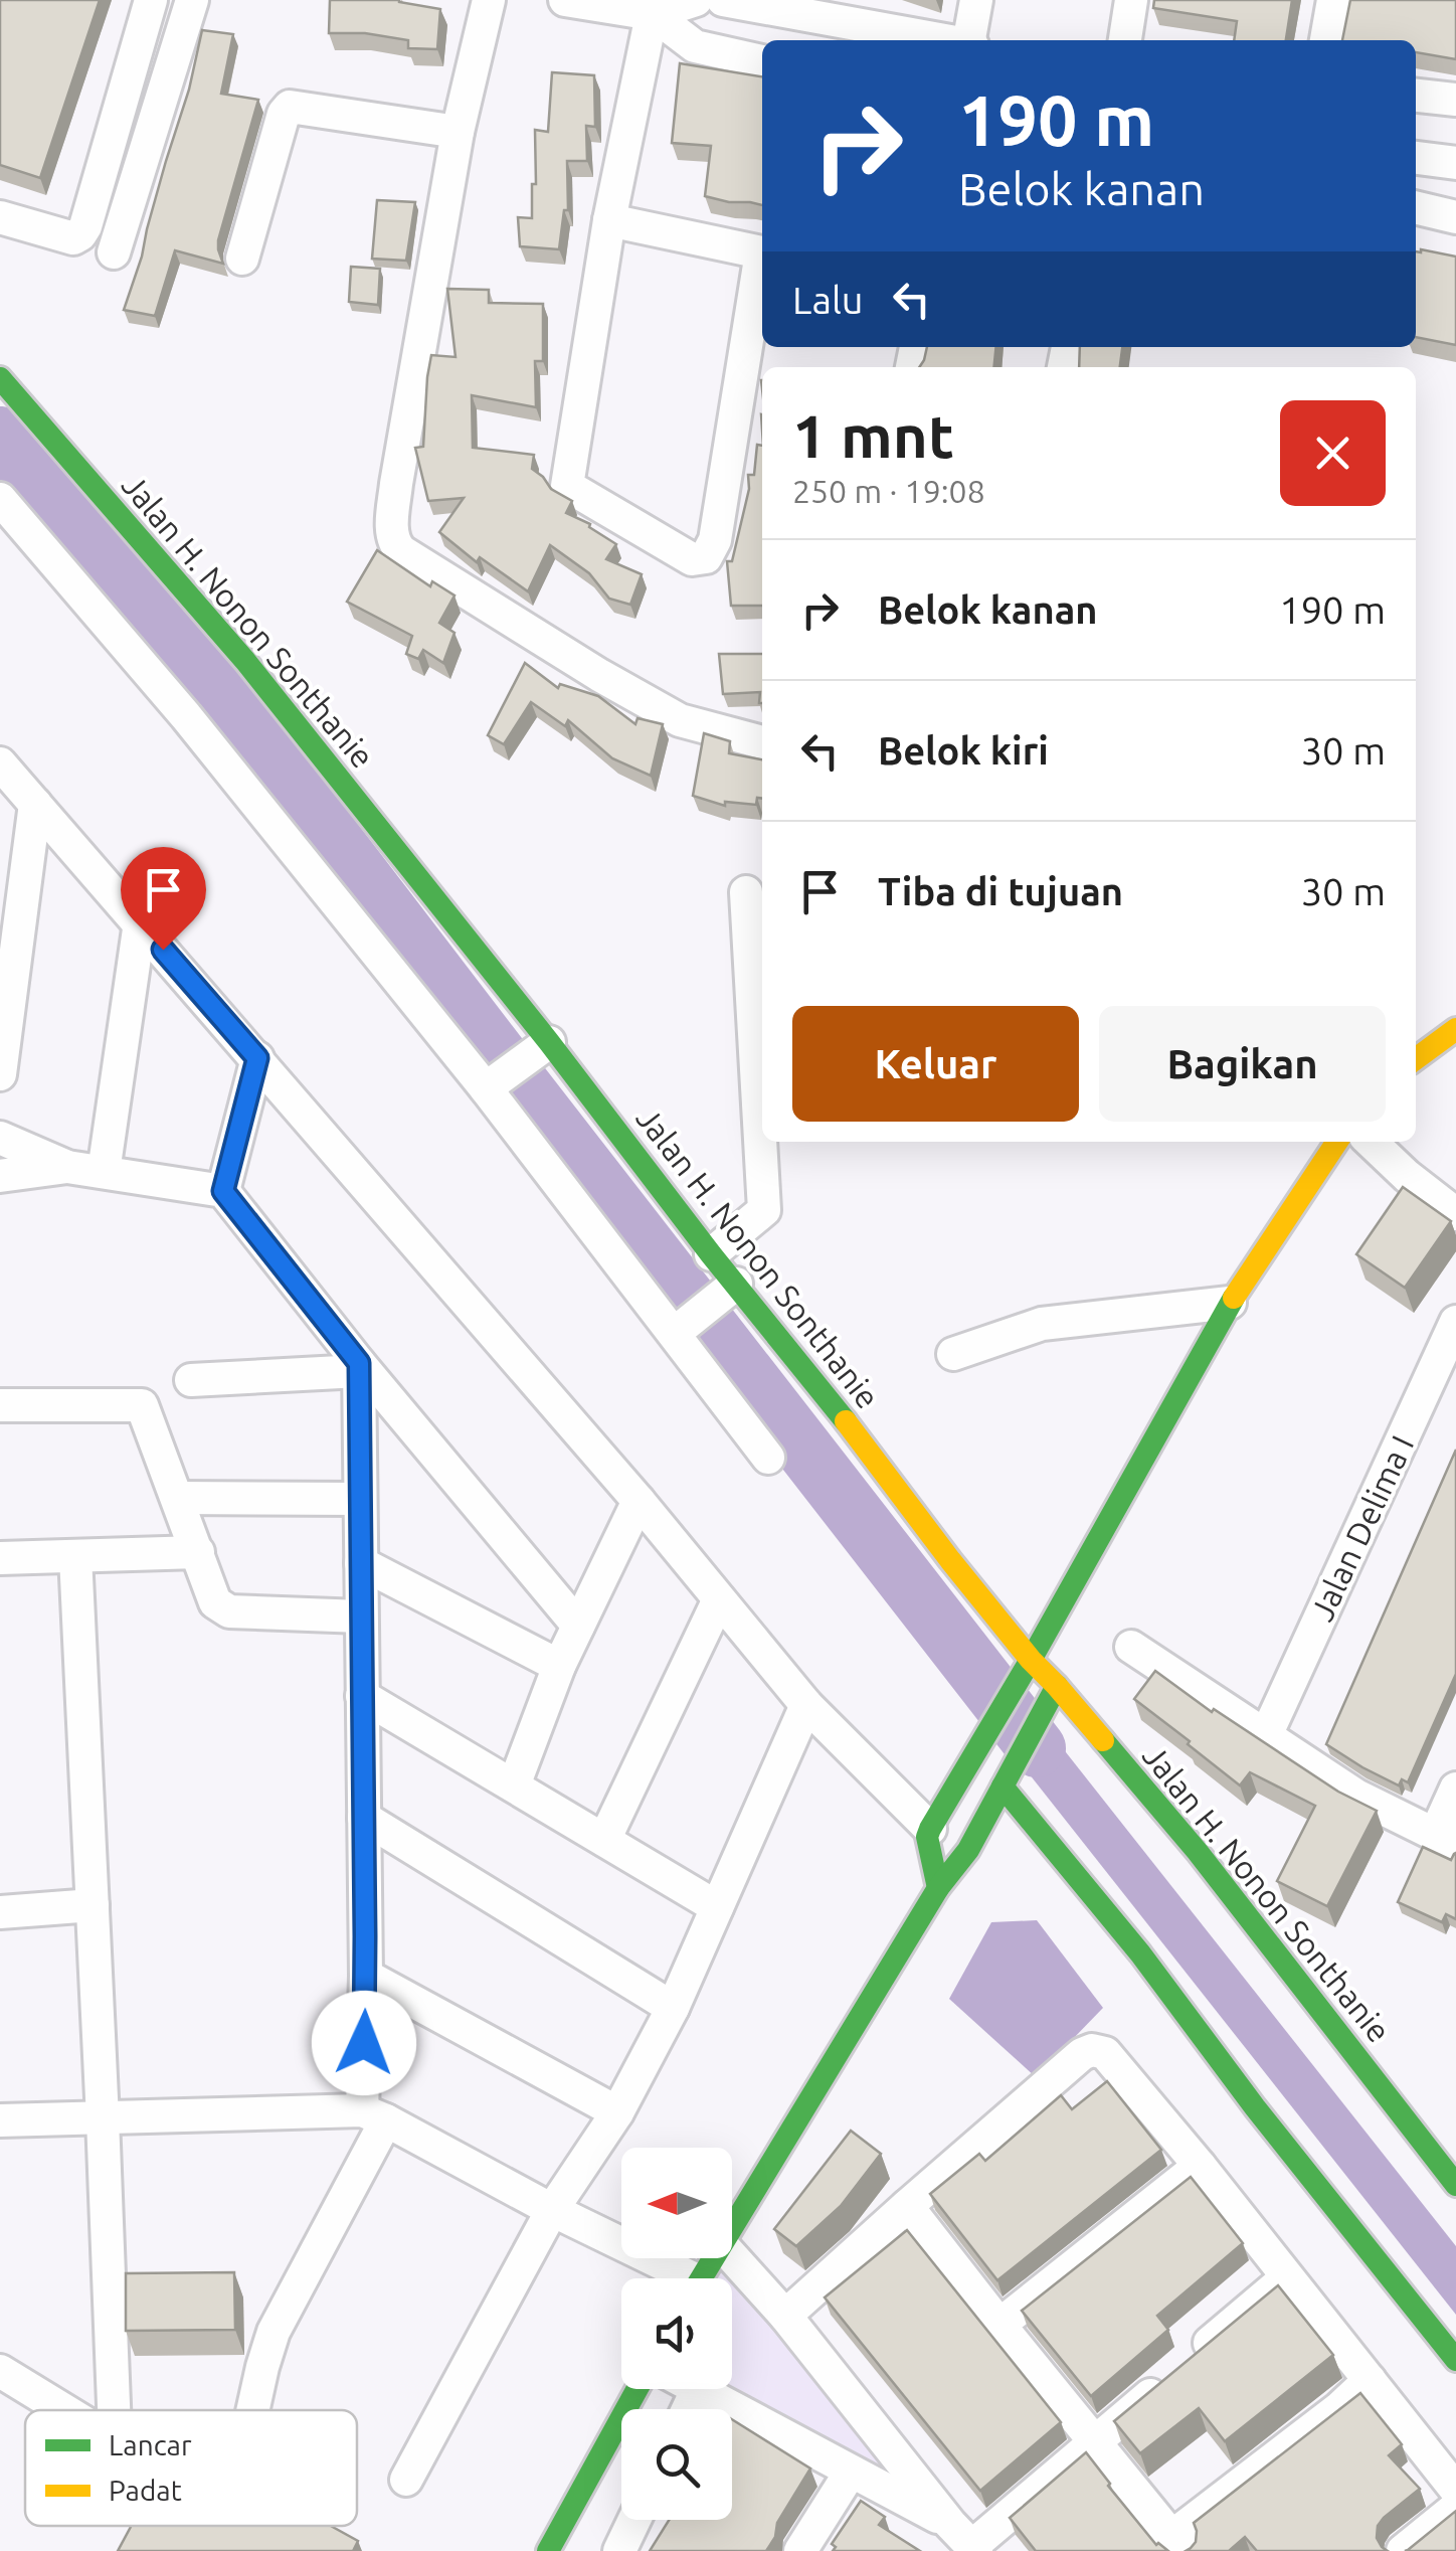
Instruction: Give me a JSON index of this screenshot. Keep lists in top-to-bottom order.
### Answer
{
  "streets": {
    "street": ["Jalan H. Nonon Sonthanie", "Jalan Delima I"]
  },
  "legend": ["Lancar", "Padat"],
  "north": "left",
  "page": {
    "turn": ["190 m", "Belok kanan"],
    "then": "Lalu",
    "heading": ["1 mnt", "250 m · 19:08"],
    "list": [
      {
        "name": "Belok kanan",
        "value": "190 m"
      },
      {
        "name": "Belok kiri",
        "value": "30 m"
      },
      {
        "name": "Tiba di tujuan",
        "value": "30 m"
      }
    ],
    "buttons": ["Keluar", "Bagikan"]
  }
}
